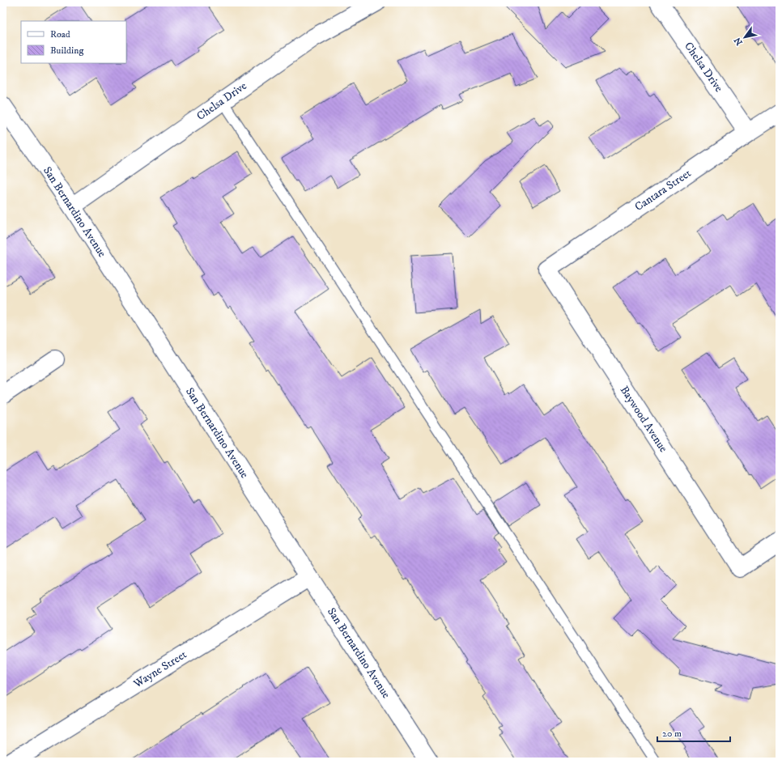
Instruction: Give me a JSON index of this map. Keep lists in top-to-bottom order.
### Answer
{
  "streets": {
    "street": [
      "Chelsa Drive",
      "Cantara Street",
      "San Bernardino Avenue",
      "Baywood Avenue",
      "Wayne Street"
    ]
  },
  "crossings": [
    ["Chelsa Drive", "Cantara Street"],
    ["Chelsa Drive", "San Bernardino Avenue"],
    ["Cantara Street", "Baywood Avenue"],
    ["San Bernardino Avenue", "Wayne Street"]
  ],
  "legend": ["Road", "Building"],
  "scale_bar": "20 m",
  "north": "bottom left"
}
